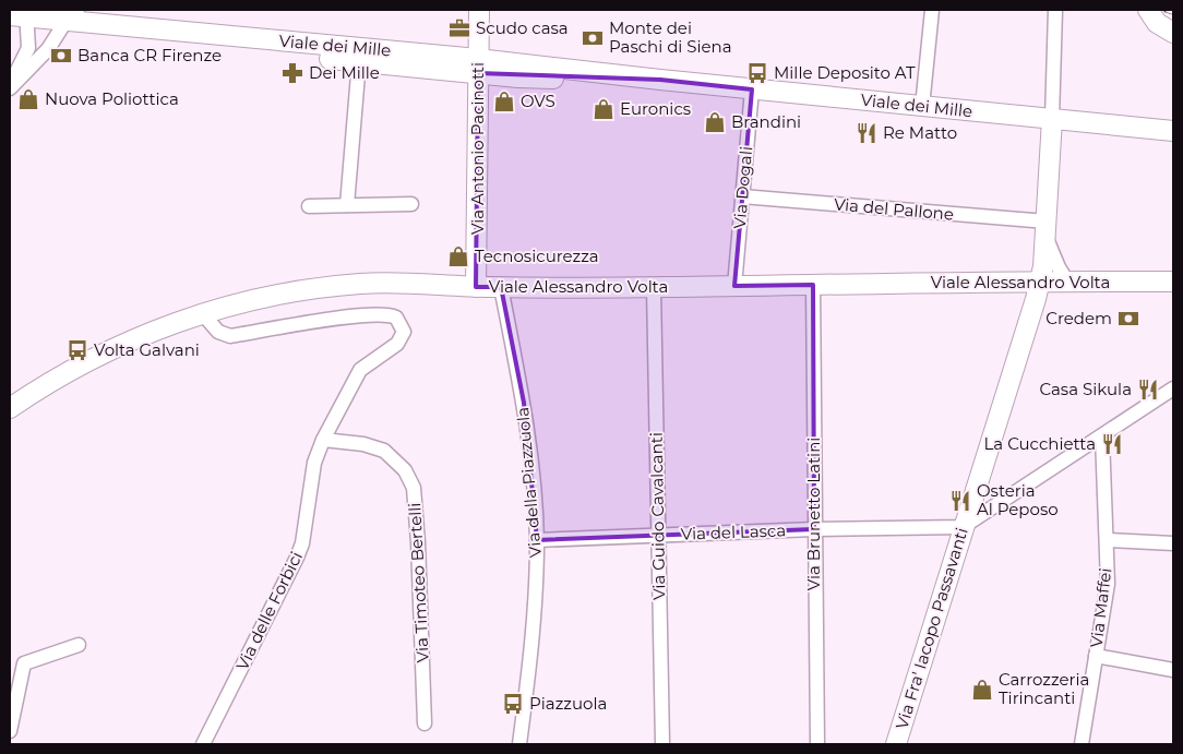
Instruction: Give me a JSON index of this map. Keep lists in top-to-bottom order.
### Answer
{
  "streets": {
    "main road": [
      "Viale dei Mille",
      "Via Antonio Pacinotti",
      "Viale Alessandro Volta",
      "Via Fra' Iacopo Passavanti"
    ],
    "street": [
      "Via Dogali",
      "Via del Pallone",
      "Via della Piazzuola",
      "Via Brunetto Latini",
      "Via Guido Cavalcanti",
      "Via del Lasca",
      "Via Timoteo Bertelli",
      "Via Maffei",
      "Via delle Forbici"
    ]
  },
  "crossings": [
    ["Viale dei Mille", "Via Antonio Pacinotti"],
    ["Viale dei Mille", "Via Dogali"],
    ["Viale dei Mille", "Via Fra' Iacopo Passavanti"],
    ["Via Antonio Pacinotti", "Viale Alessandro Volta"],
    ["Via Dogali", "Via del Pallone"],
    ["Via Dogali", "Viale Alessandro Volta"],
    ["Via del Pallone", "Via Fra' Iacopo Passavanti"],
    ["Viale Alessandro Volta", "Via della Piazzuola"],
    ["Viale Alessandro Volta", "Via Brunetto Latini"],
    ["Viale Alessandro Volta", "Via Guido Cavalcanti"],
    ["Viale Alessandro Volta", "Via delle Forbici"],
    ["Viale Alessandro Volta", "Via Fra' Iacopo Passavanti"],
    ["Via della Piazzuola", "Via del Lasca"],
    ["Via Brunetto Latini", "Via del Lasca"],
    ["Via Guido Cavalcanti", "Via del Lasca"],
    ["Via del Lasca", "Via Fra' Iacopo Passavanti"],
    ["Via Timoteo Bertelli", "Via delle Forbici"]
  ],
  "places": {
    "office": ["Scudo casa"],
    "bank": ["Monte dei Paschi di Siena", "Banca CR Firenze", "Credem"],
    "pharmacy": ["Dei Mille"],
    "bus stop": ["Mille Deposito AT", "Volta Galvani", "Piazzuola"],
    "shop": [
      "Nuova Poliottica",
      "OVS",
      "Euronics",
      "Brandini",
      "Tecnosicurezza",
      "Carrozzeria Tirincanti"
    ],
    "restaurant": [
      "Re Matto",
      "Casa Sikula",
      "La Cucchietta",
      "Osteria Al Peposo"
    ]
  }
}
